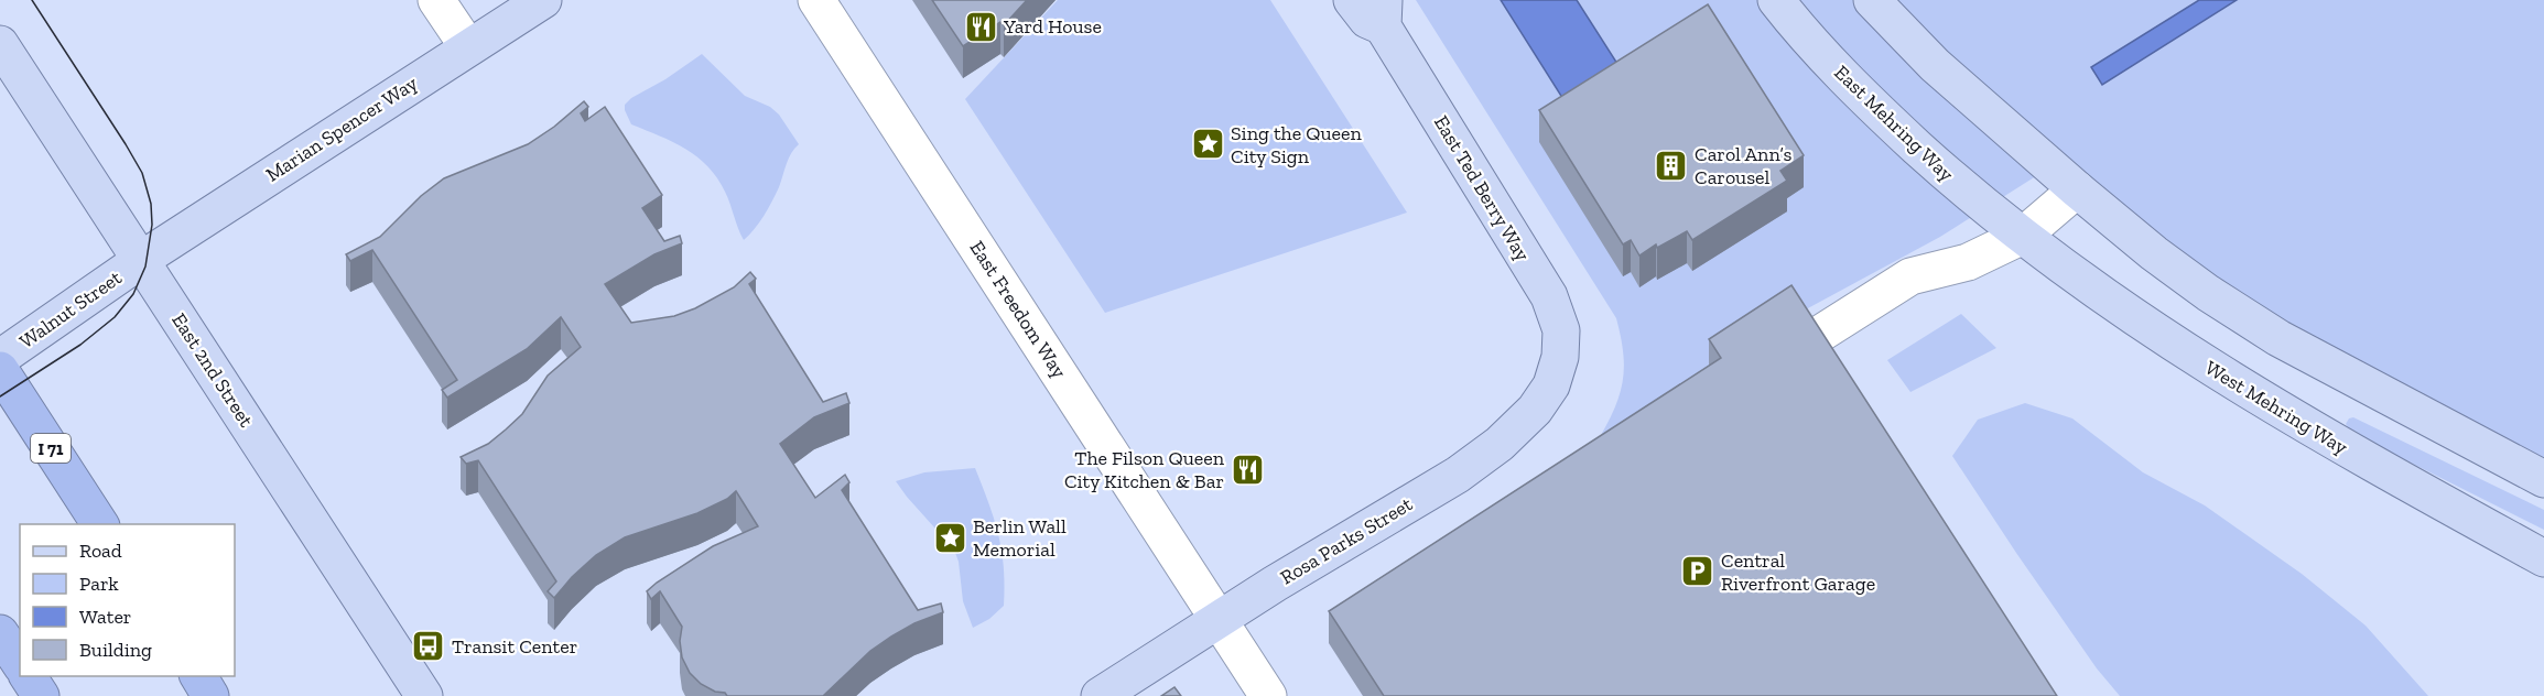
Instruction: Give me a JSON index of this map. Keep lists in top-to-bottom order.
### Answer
{
  "streets": {
    "highway": ["I 71"],
    "main road": [
      "East Mehring Way",
      "Marian Spencer Way",
      "East Ted Berry Way",
      "Walnut Street",
      "East 2nd Street",
      "West Mehring Way",
      "Rosa Parks Street"
    ],
    "street": ["East Freedom Way"]
  },
  "crossings": [
    ["East Mehring Way", "West Mehring Way"],
    ["Marian Spencer Way", "Walnut Street"],
    ["Marian Spencer Way", "East 2nd Street"],
    ["East Ted Berry Way", "Rosa Parks Street"],
    ["Walnut Street", "East 2nd Street"],
    ["East Freedom Way", "Rosa Parks Street"]
  ],
  "places": {
    "restaurant": ["Yard House", "The Filson Queen City Kitchen & Bar"],
    "place": ["Sing the Queen City Sign", "Berlin Wall Memorial"],
    "building": ["Carol Ann’s Carousel"],
    "parking": ["Central Riverfront Garage"],
    "bus stop": ["Transit Center"]
  },
  "legend": [
    "Road",
    "Park",
    "Water",
    "Building"
  ]
}
